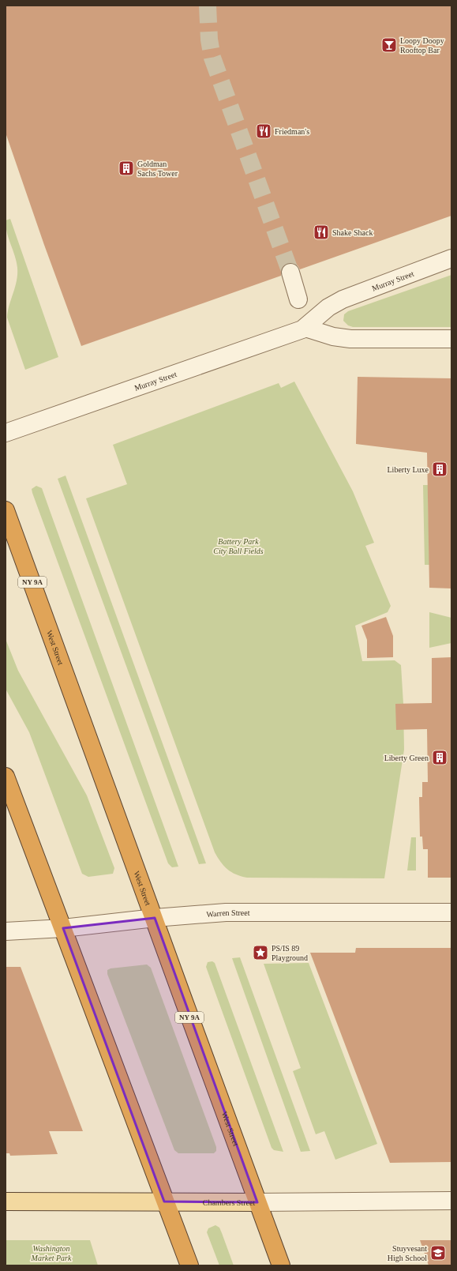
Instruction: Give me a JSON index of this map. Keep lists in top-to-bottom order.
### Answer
{
  "streets": {
    "highway": ["NY 9A", "West Street"],
    "main road": ["Chambers Street"],
    "street": ["Murray Street", "Warren Street"]
  },
  "crossings": [
    ["West Street", "Warren Street"],
    ["West Street", "Chambers Street"]
  ],
  "parks": ["Battery Park City Ball Fields", "Washington Market Park"],
  "places": {
    "bar": ["Loopy Doopy Rooftop Bar"],
    "restaurant": ["Friedman's", "Shake Shack"],
    "building": ["Goldman Sachs Tower", "Liberty Luxe", "Liberty Green"],
    "place": ["PS/IS 89 Playground"],
    "school or university": ["Stuyvesant High School"]
  }
}
